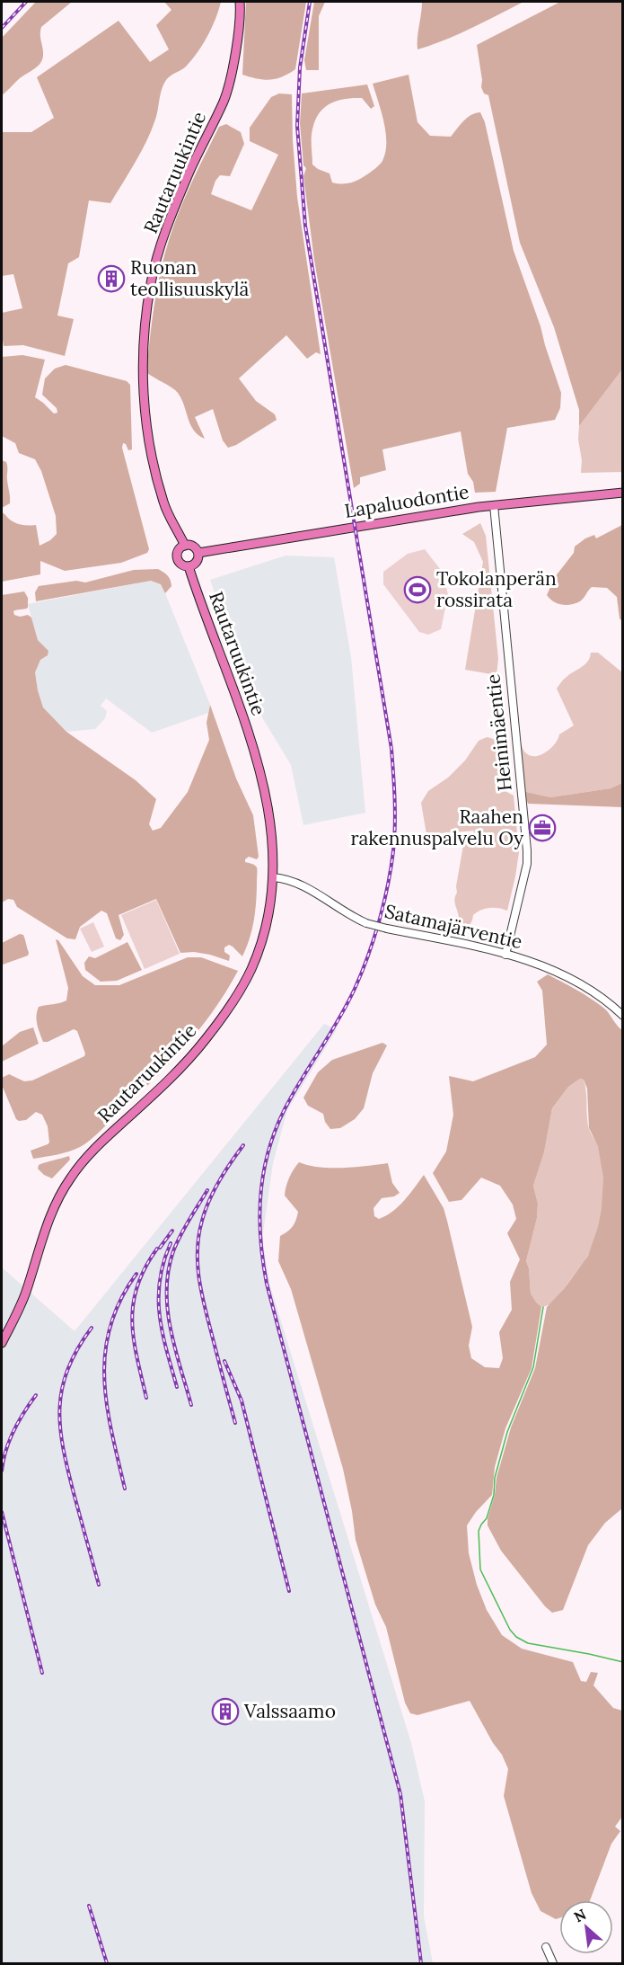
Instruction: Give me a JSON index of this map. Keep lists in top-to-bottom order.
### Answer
{
  "streets": {
    "main road": ["Rautaruukintie", "Lapaluodontie"],
    "street": ["Heinimäentie", "Satamajärventie"]
  },
  "crossings": [
    ["Rautaruukintie", "Lapaluodontie"],
    ["Rautaruukintie", "Satamajärventie"],
    ["Lapaluodontie", "Heinimäentie"],
    ["Heinimäentie", "Satamajärventie"]
  ],
  "places": {
    "building": ["Ruonan teollisuuskylä", "Valssaamo"],
    "sports": ["Tokolanperän rossirata"],
    "office": ["Raahen rakennuspalvelu Oy"]
  },
  "north": "top left"
}
